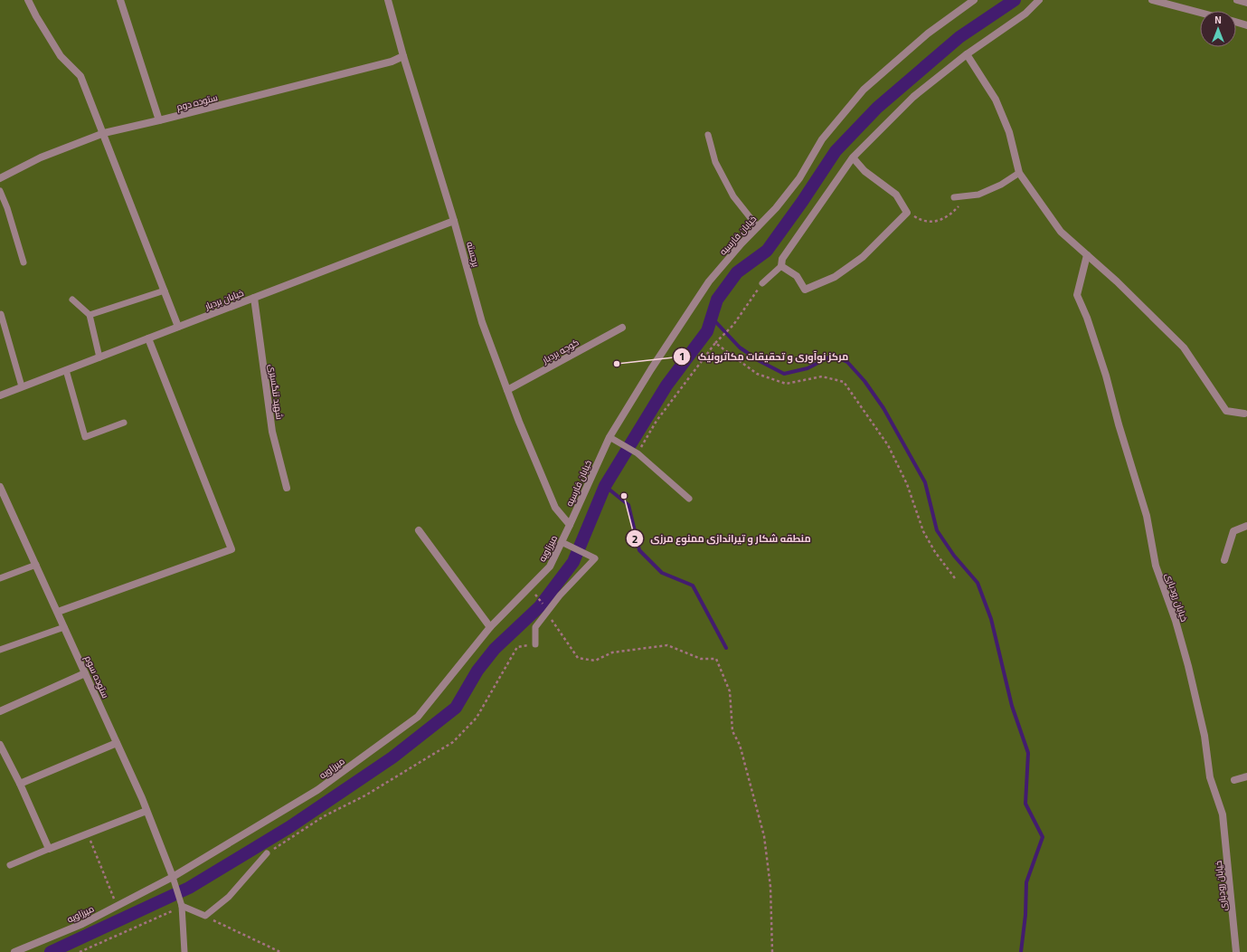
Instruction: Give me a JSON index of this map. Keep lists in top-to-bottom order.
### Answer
{
  "streets": {
    "street": [
      "ستوده دوم",
      "خیابان فارسیه",
      "برجسته",
      "خیابان بردبار",
      "کوچه بردبار",
      "شهید تنگسیری",
      "میرزاویه",
      "خیابان رودباری",
      "ستوده سوم"
    ]
  },
  "crossings": [
    ["ستوده دوم", "برجسته"],
    ["خیابان فارسیه", "برجسته"],
    ["خیابان فارسیه", "میرزاویه"],
    ["برجسته", "خیابان بردبار"],
    ["برجسته", "کوچه بردبار"],
    ["برجسته", "میرزاویه"],
    ["خیابان بردبار", "شهید تنگسیری"],
    ["میرزاویه", "ستوده سوم"]
  ],
  "places": ["مرکز نوآوری و تحقیقات مکاترونیک", "منطقه شکار و تیراندازی ممنوع مرزی"],
  "north": "top"
}
